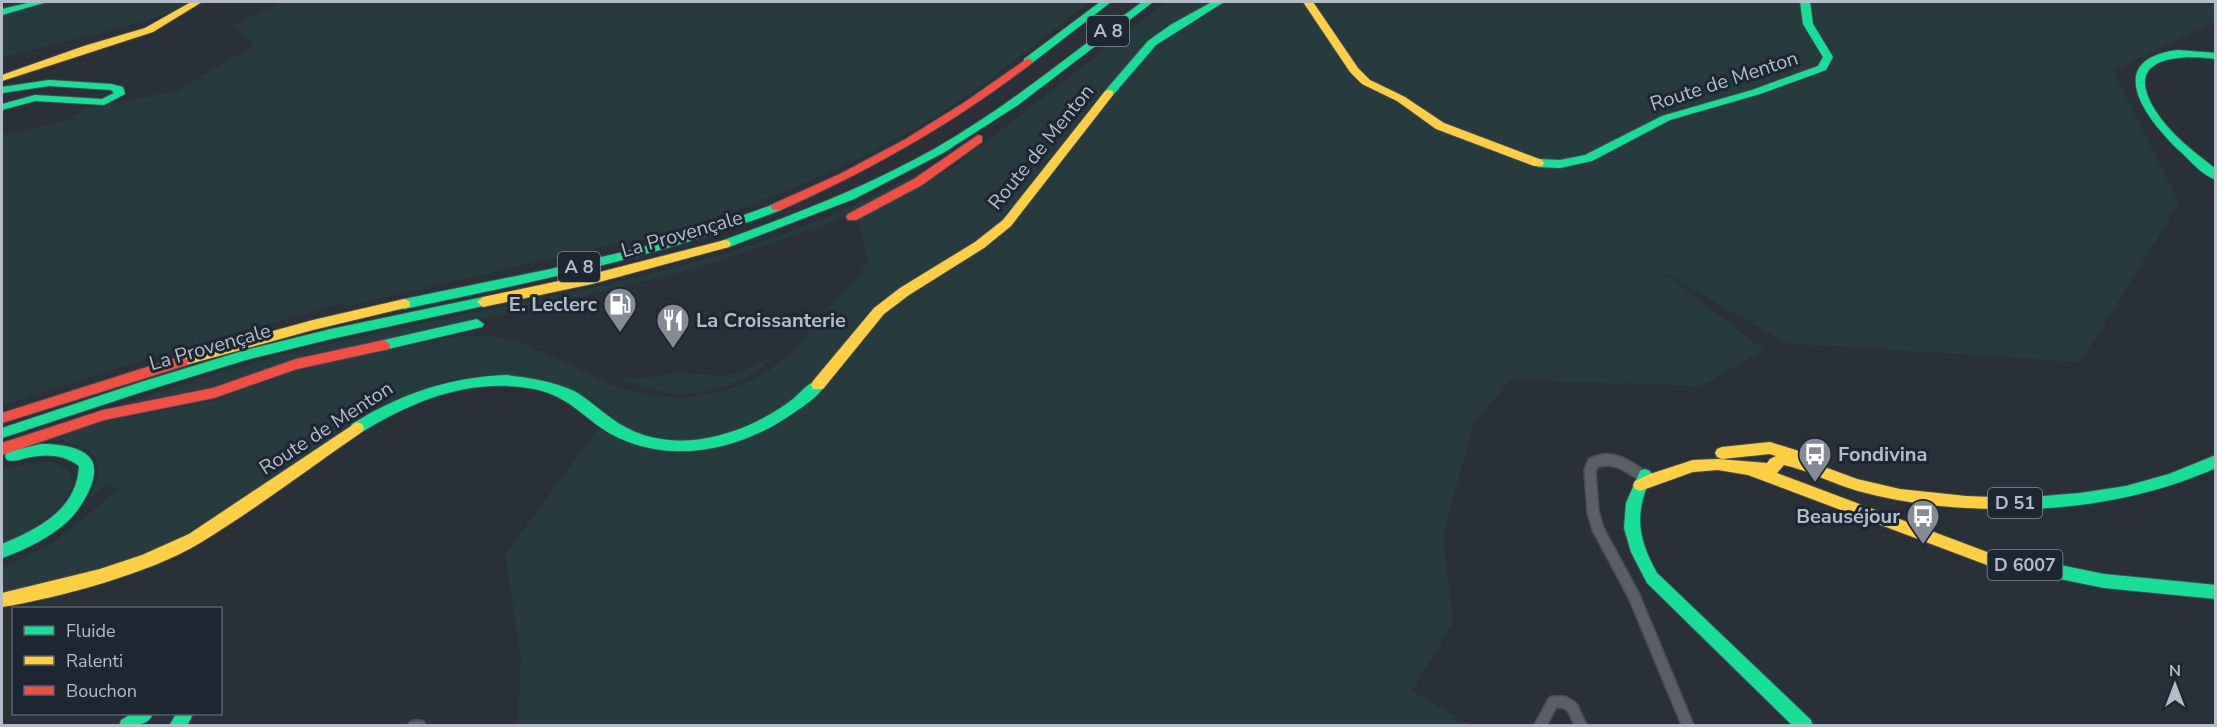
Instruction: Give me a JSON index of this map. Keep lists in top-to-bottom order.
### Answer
{
  "streets": {
    "main road": [
      "A 8",
      "Route de Menton",
      "La Provençale",
      "D 51",
      "D 6007"
    ]
  },
  "crossings": [
    ["D 51", "D 6007"]
  ],
  "places": {
    "fuel station": ["E. Leclerc"],
    "restaurant": ["La Croissanterie"],
    "bus stop": ["Fondivina", "Beauséjour"]
  },
  "legend": ["Fluide", "Ralenti", "Bouchon"],
  "north": "top"
}
